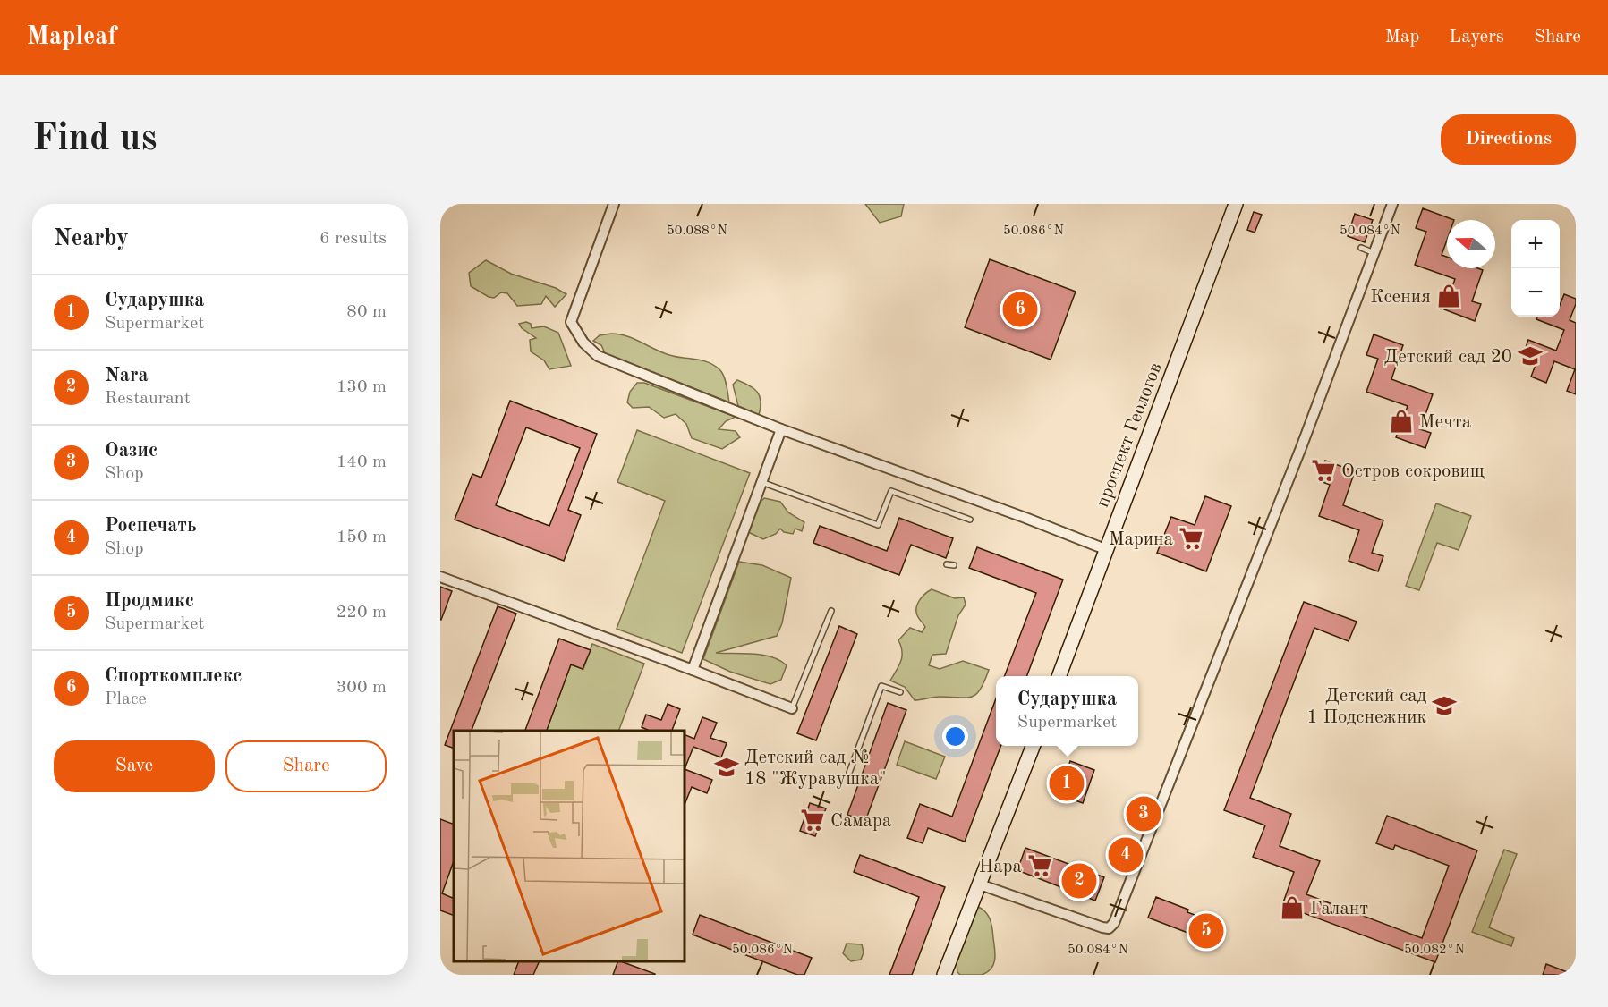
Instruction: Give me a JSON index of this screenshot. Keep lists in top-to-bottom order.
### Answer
{
  "streets": {
    "street": ["проспект Геологов"]
  },
  "places": {
    "shop": ["Ксения", "Мечта", "Галант"],
    "school or university": ["Детский сад 20", "Детский сад 1 Подснежник", "Детский сад № 18 \"Журавушка\""],
    "supermarket": [
      "Остров сокровищ",
      "Марина",
      "Самара",
      "Нара"
    ]
  },
  "north": "left",
  "page": {
    "header": "Mapleaf",
    "nav": ["Map", "Layers", "Share"],
    "buttons": [
      "Directions",
      ["Save", "Share"]
    ],
    "title": "Find us",
    "heading": ["Nearby", "6 results"],
    "map_buttons": ["+", "−"],
    "list": [
      {
        "mark": "1",
        "name": "Сударушка",
        "note": "Supermarket",
        "value": "80 m"
      },
      {
        "mark": "2",
        "name": "Nara",
        "note": "Restaurant",
        "value": "130 m"
      },
      {
        "mark": "3",
        "name": "Оазис",
        "note": "Shop",
        "value": "140 m"
      },
      {
        "mark": "4",
        "name": "Роспечать",
        "note": "Shop",
        "value": "150 m"
      },
      {
        "mark": "5",
        "name": "Продмикс",
        "note": "Supermarket",
        "value": "220 m"
      },
      {
        "mark": "6",
        "name": "Спорткомплекс",
        "note": "Place",
        "value": "300 m"
      }
    ],
    "pins": [
      "6",
      "1",
      "3",
      "4",
      "2",
      "5"
    ],
    "popup": ["Сударушка", "Supermarket"]
  },
  "coordinates": [
    "50.088°N",
    "50.086°N",
    "50.084°N",
    "50.082°N"
  ]
}
